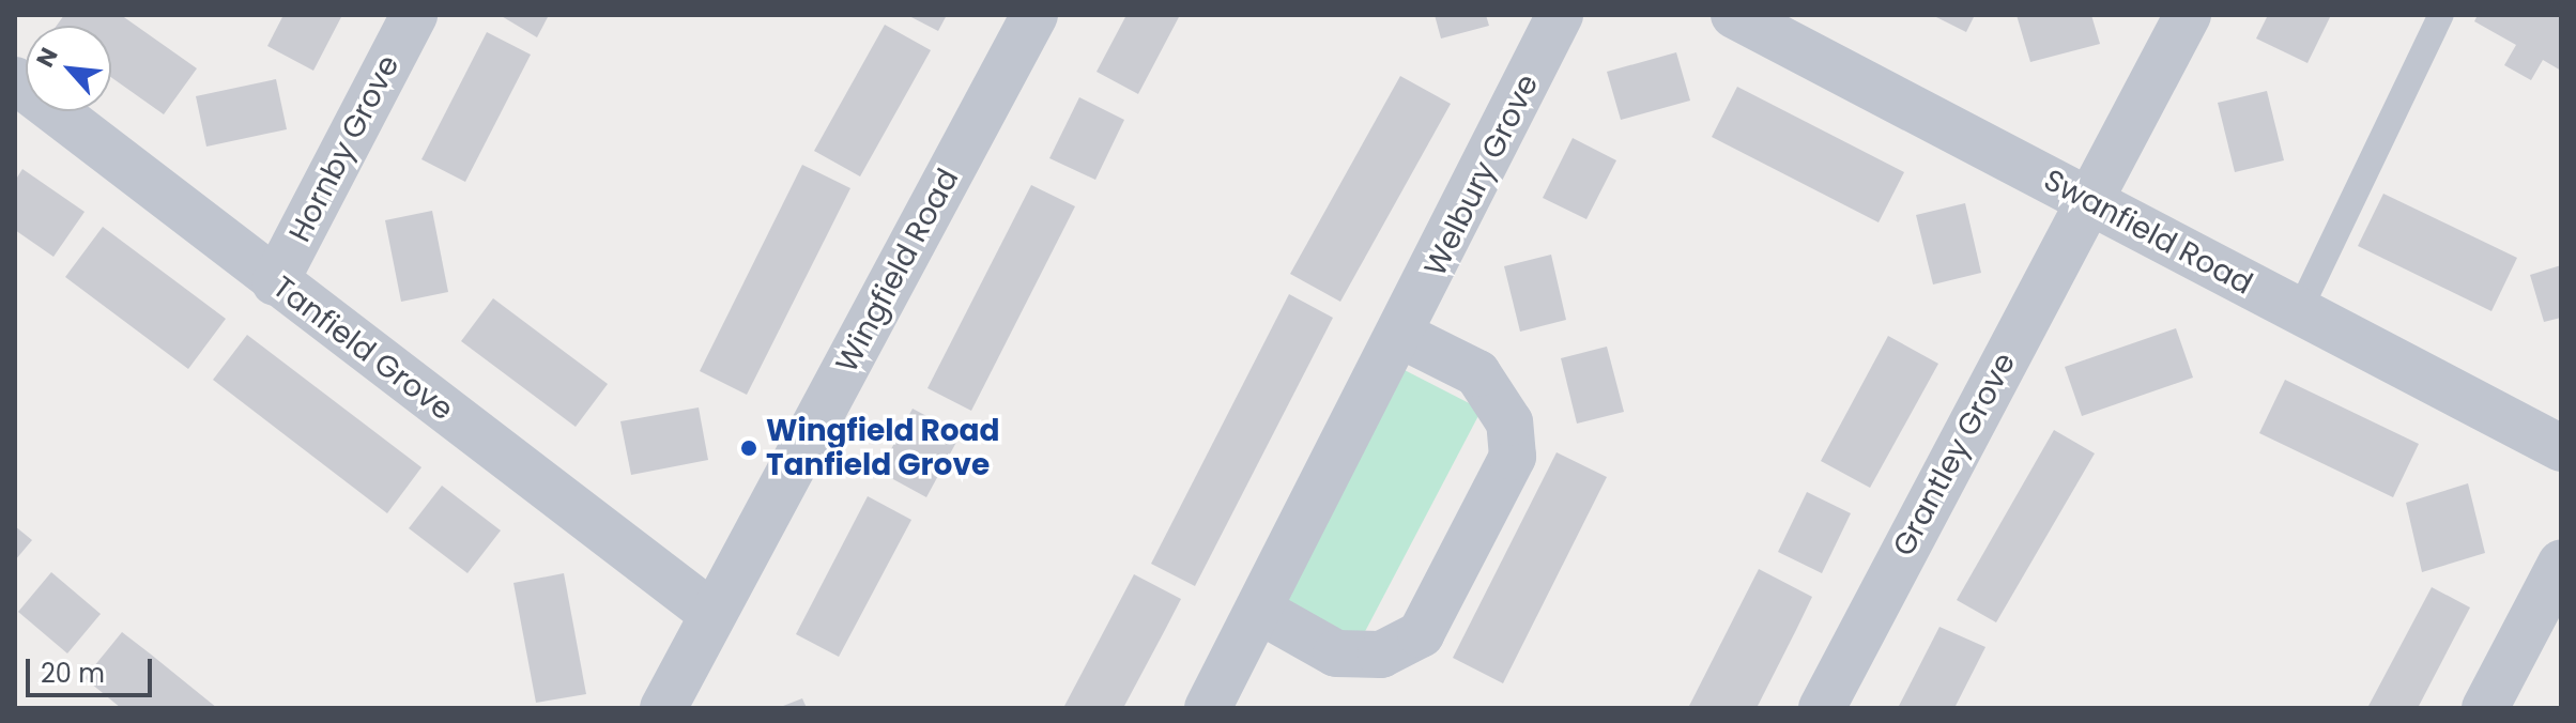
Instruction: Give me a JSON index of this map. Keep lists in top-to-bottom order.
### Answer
{
  "streets": {
    "street": [
      "Hornby Grove",
      "Welbury Grove",
      "Swanfield Road",
      "Wingfield Road",
      "Tanfield Grove",
      "Grantley Grove"
    ]
  },
  "crossings": [
    ["Hornby Grove", "Tanfield Grove"],
    ["Swanfield Road", "Grantley Grove"],
    ["Wingfield Road", "Tanfield Grove"]
  ],
  "places": ["Wingfield Road Tanfield Grove"],
  "scale_bar": "20 m",
  "north": "top left"
}
